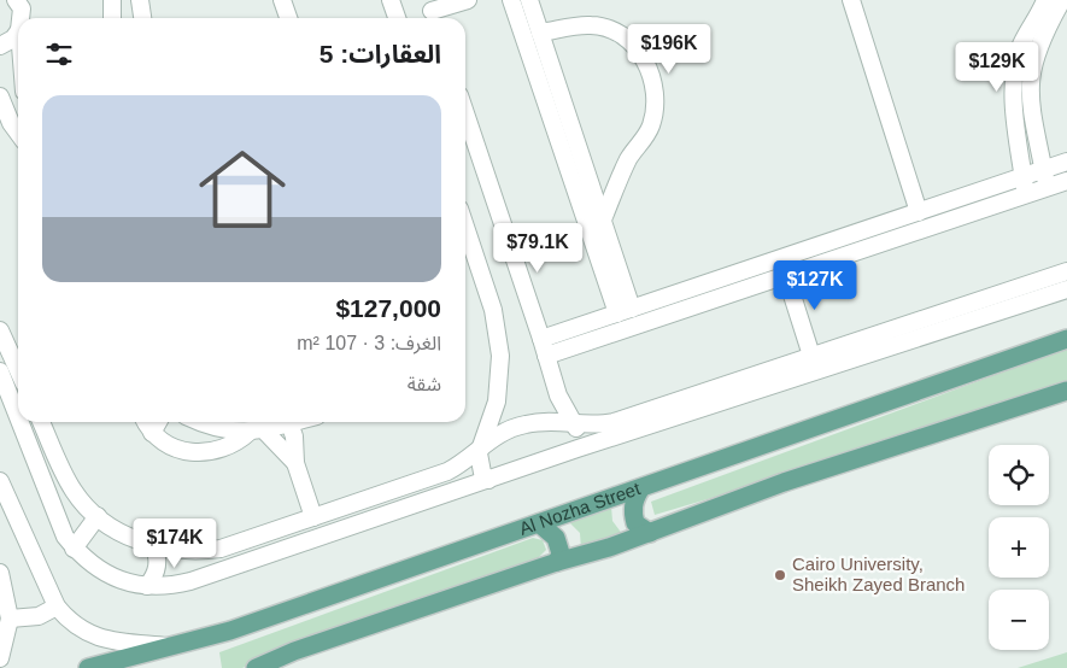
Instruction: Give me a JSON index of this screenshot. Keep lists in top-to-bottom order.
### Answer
{
  "streets": {
    "main road": ["Al Nozha Street"]
  },
  "places": ["Cairo University, Sheikh Zayed Branch"],
  "page": {
    "heading": "العقارات: 5",
    "price": [
      "$196K",
      "$129K",
      "$79.1K",
      "$127K",
      "$174K"
    ],
    "list": [
      {
        "name": "$127,000",
        "note": "الغرف: 3 · 107 m² · شقة"
      }
    ],
    "map_buttons": ["+", "−"]
  }
}
